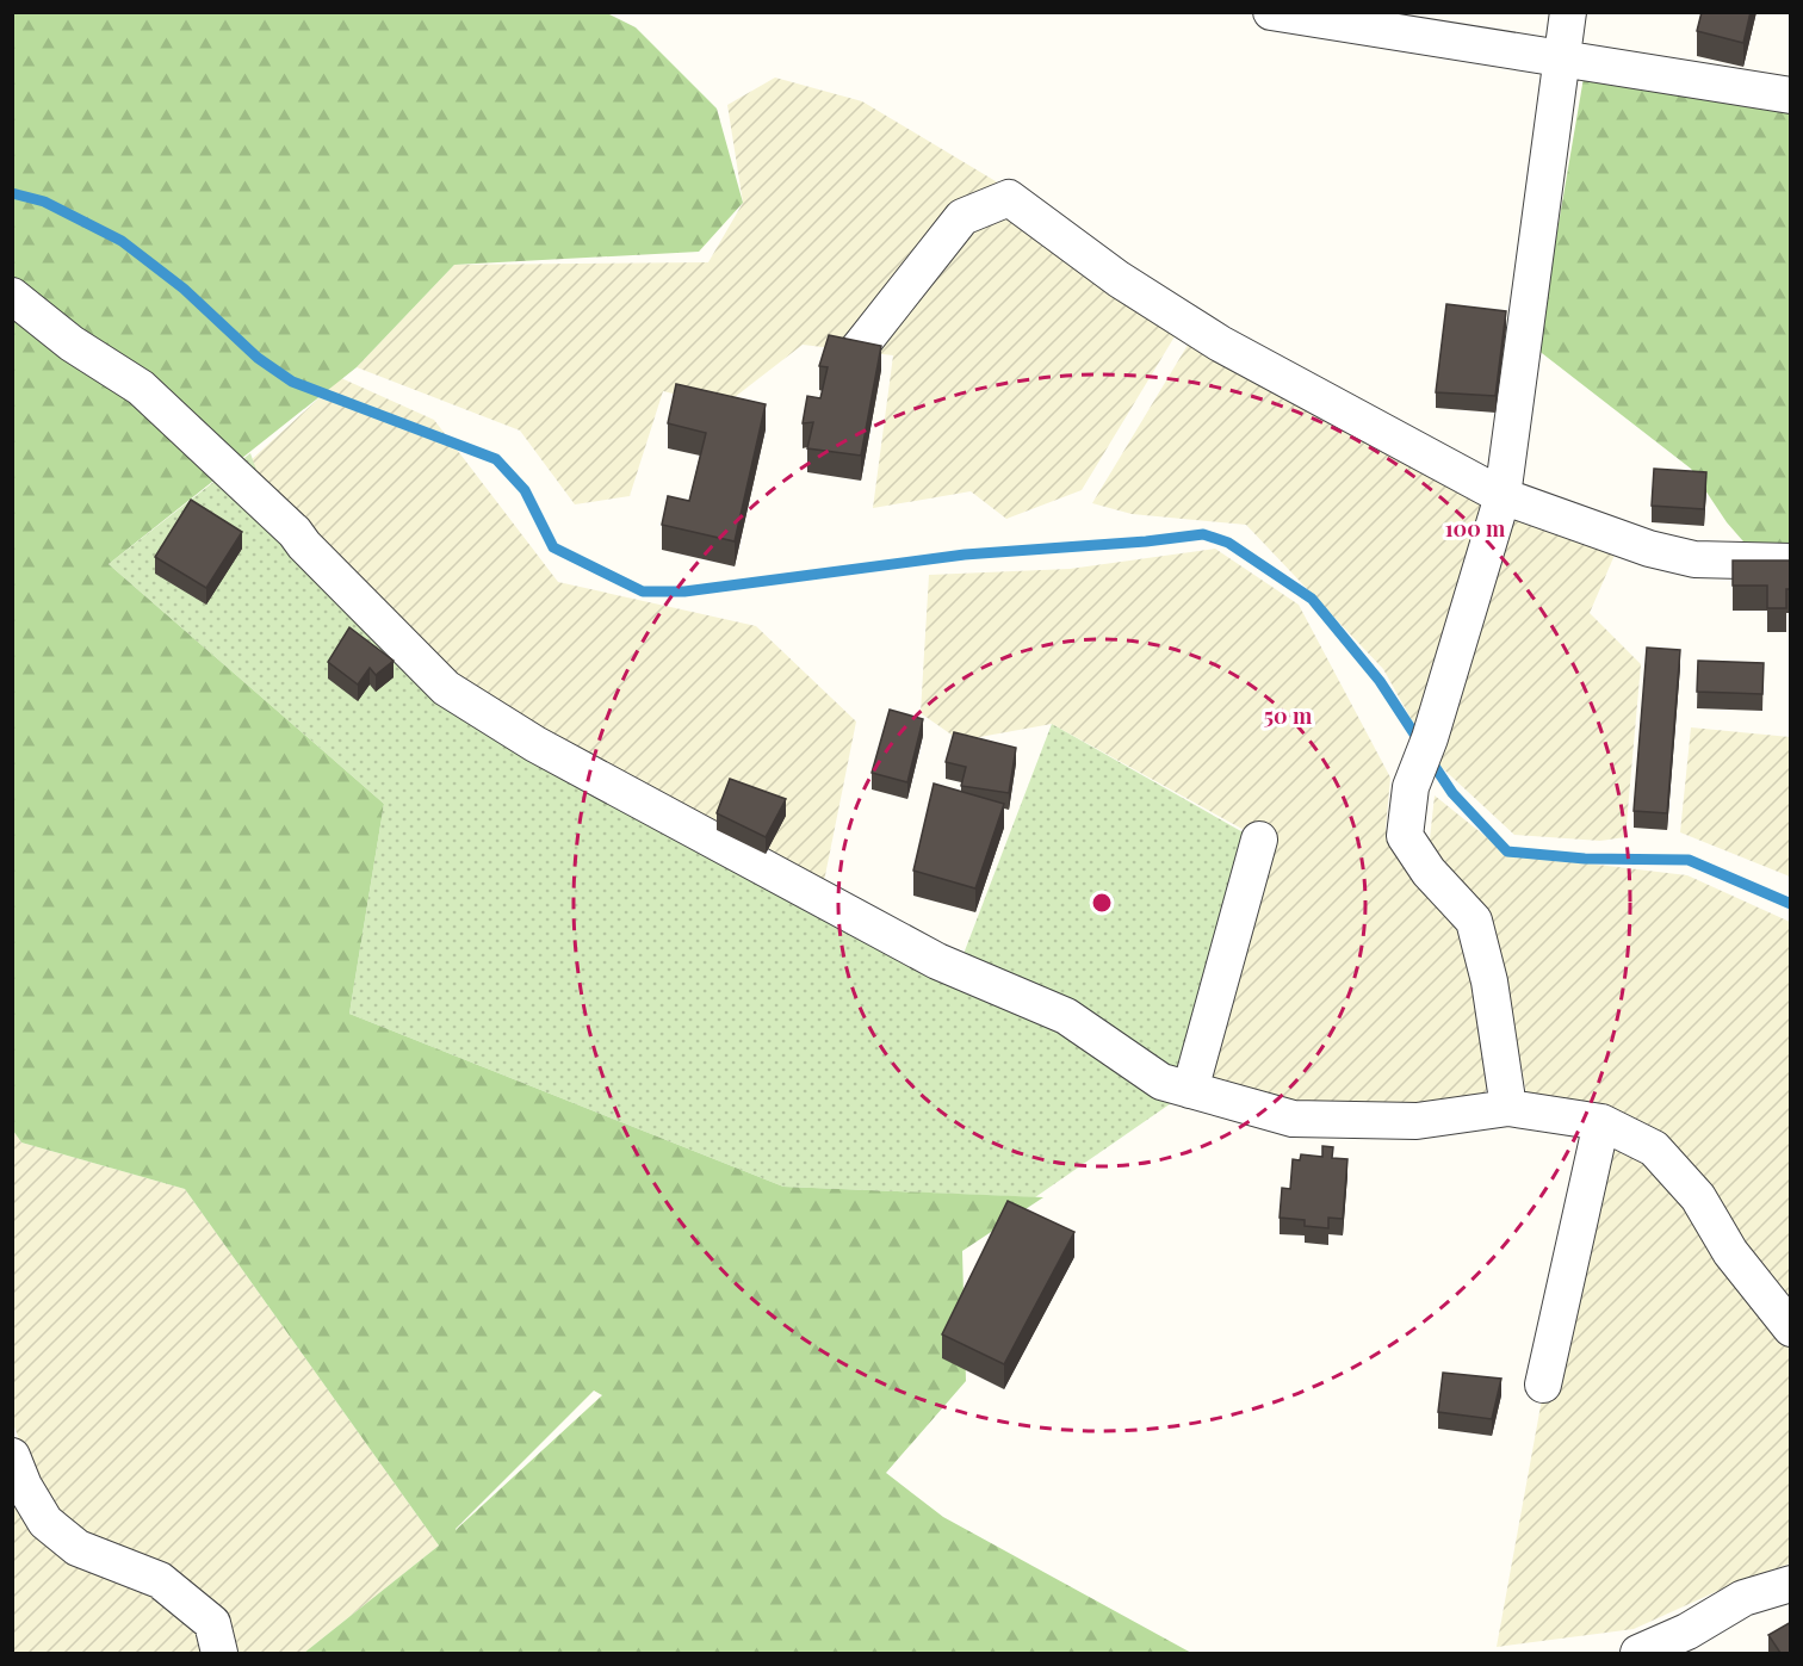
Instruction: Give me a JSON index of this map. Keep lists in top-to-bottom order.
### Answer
{
  "rings": ["100 m", "50 m"]
}
